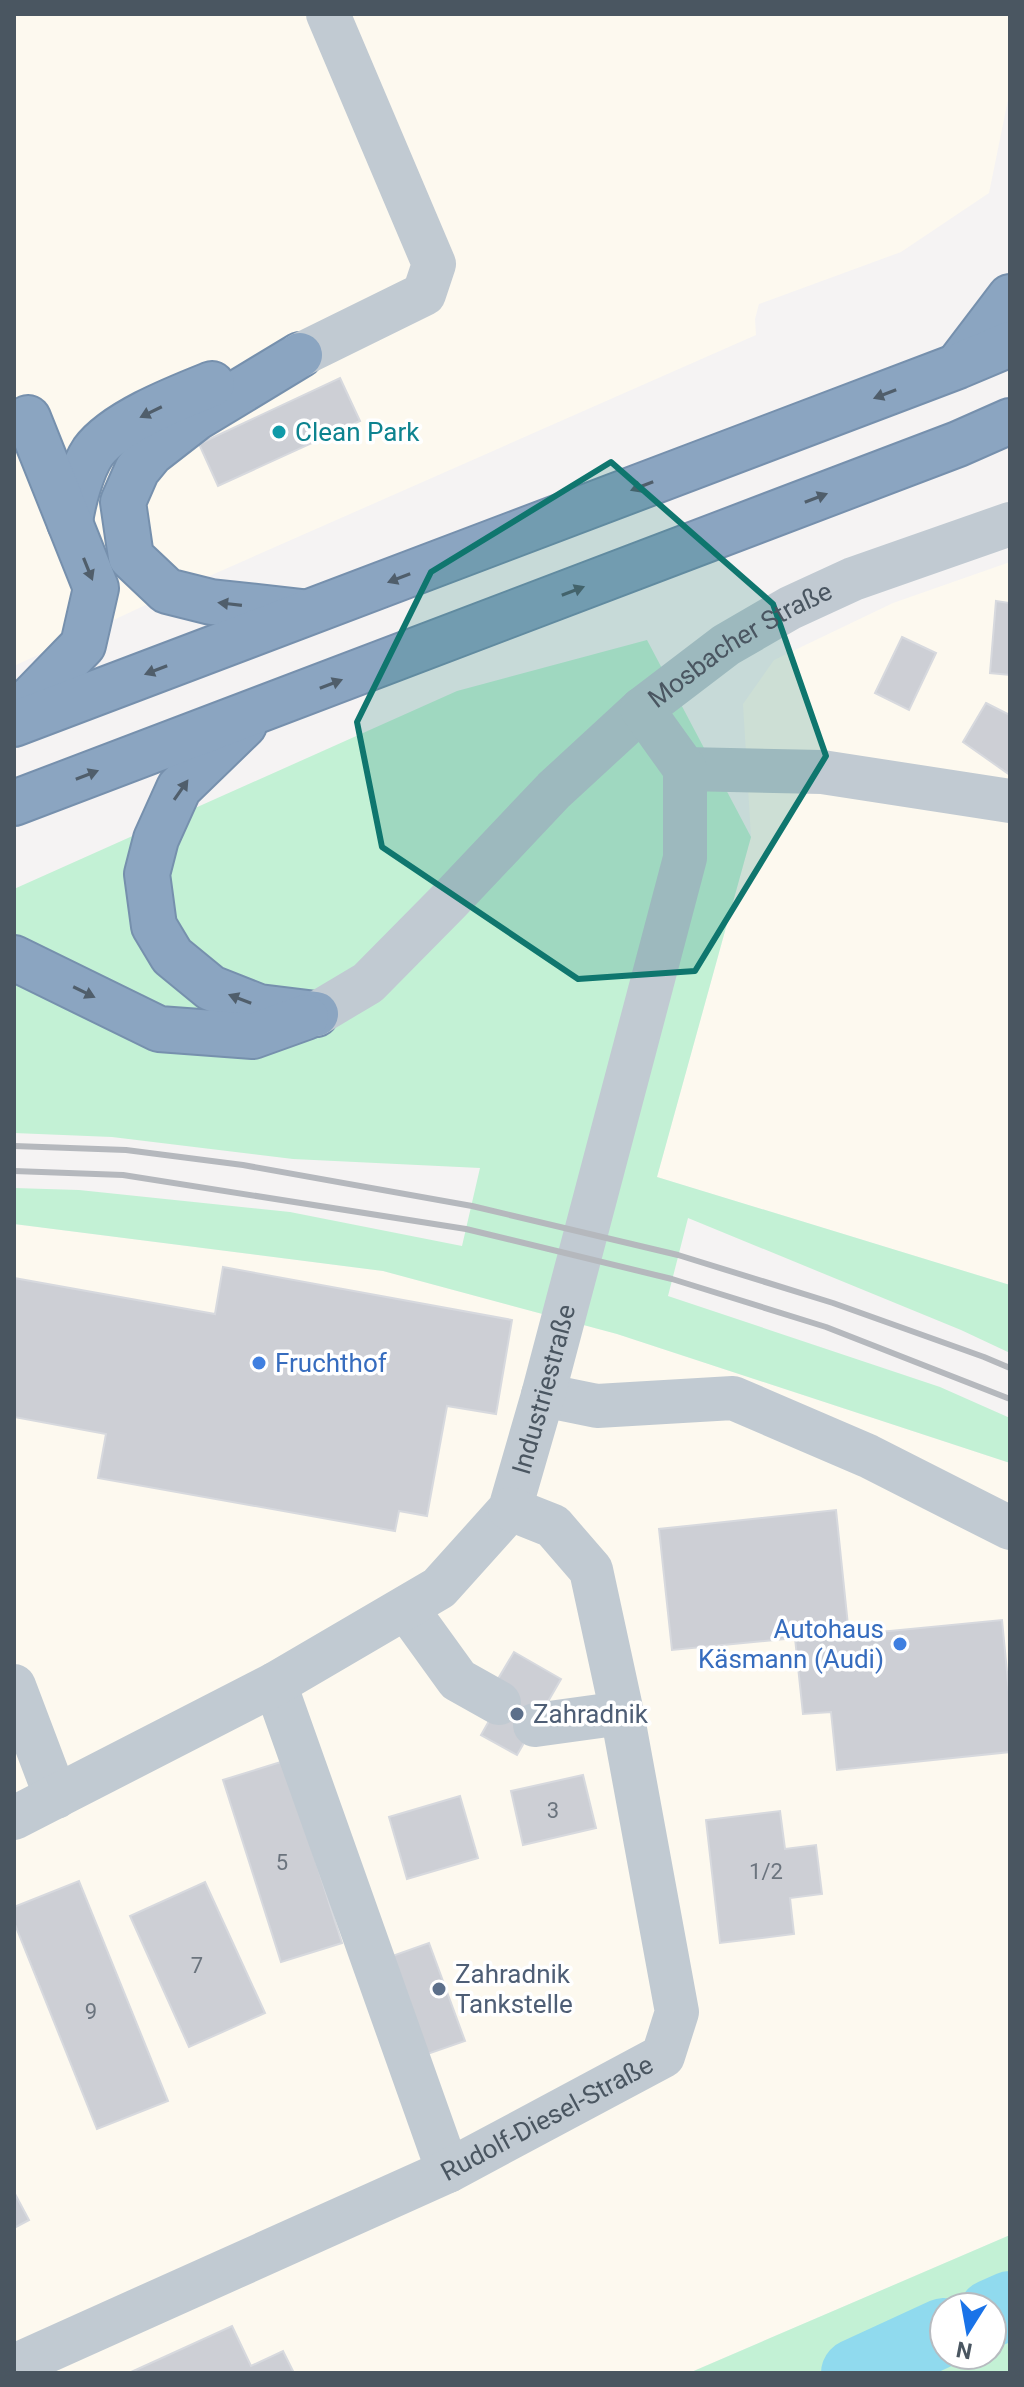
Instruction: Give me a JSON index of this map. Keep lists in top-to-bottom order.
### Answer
{
  "streets": {
    "street": ["Mosbacher Straße", "Industriestraße", "Rudolf-Diesel-Straße"]
  },
  "crossings": [
    ["Industriestraße", "Rudolf-Diesel-Straße"]
  ],
  "places": [
    "Clean Park",
    "Fruchthof",
    "Autohaus Käsmann (Audi)",
    "Zahradnik",
    "Zahradnik Tankstelle"
  ],
  "house_numbers": [
    "3",
    "5",
    "1/2",
    "7",
    "9"
  ],
  "north": "bottom"
}
